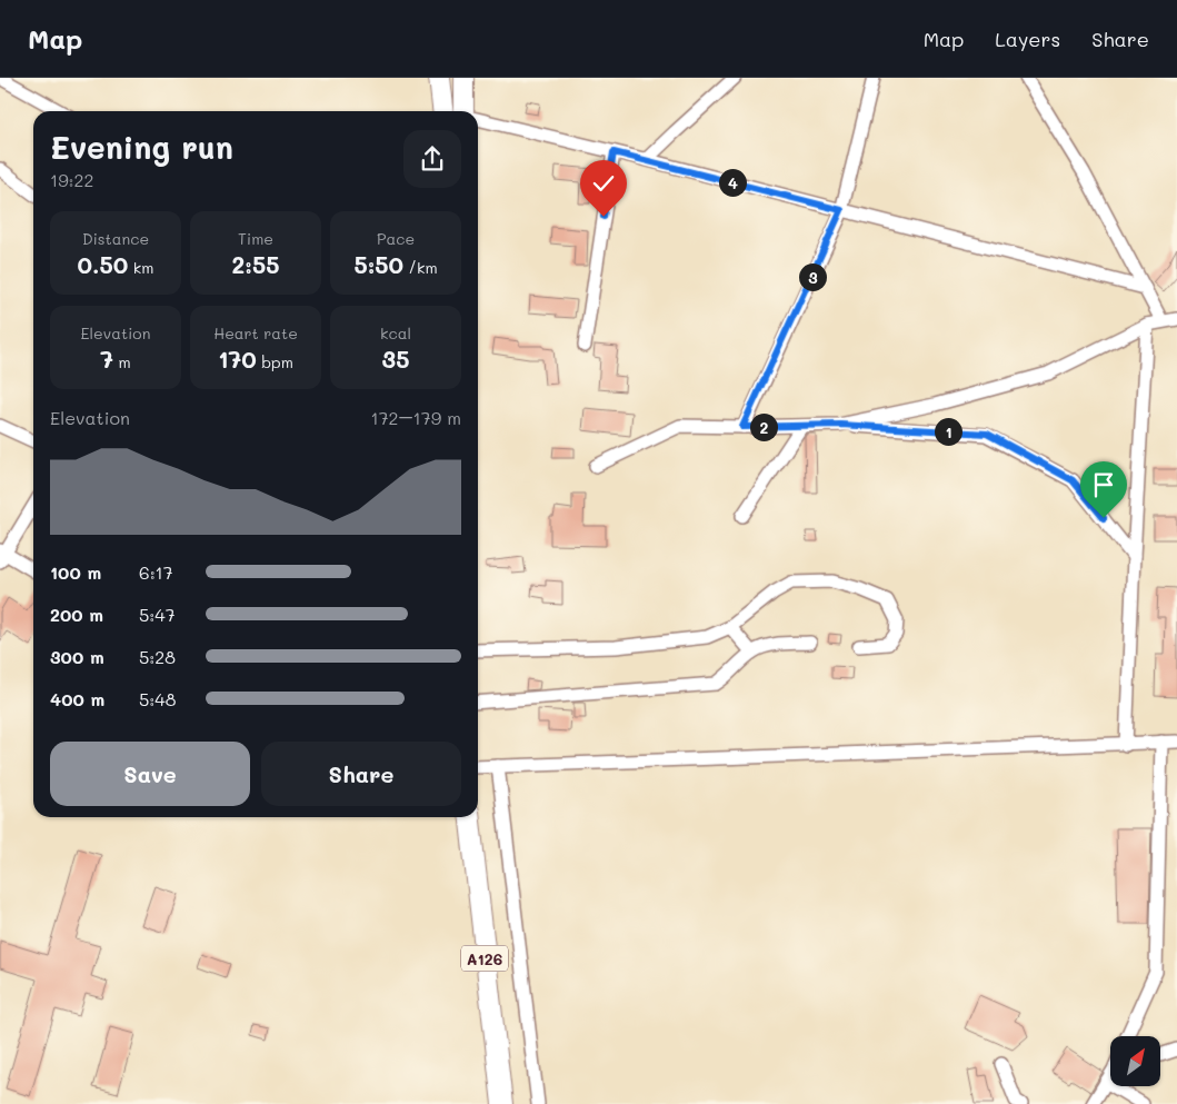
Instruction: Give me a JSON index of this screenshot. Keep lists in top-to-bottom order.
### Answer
{
  "streets": {
    "highway": ["A126"]
  },
  "north": "top right",
  "page": {
    "header": "Map",
    "nav": ["Map", "Layers", "Share"],
    "heading": ["Evening run", "19:22"],
    "pins": [
      "4",
      "3",
      "2",
      "1"
    ],
    "stats": [
      ["Distance", "0.50 km"],
      ["Time", "2:55"],
      ["Pace", "5:50 /km"],
      ["Elevation", "7 m"],
      ["Heart rate", "170 bpm"],
      ["kcal", "35"]
    ],
    "chart": ["Elevation", "172–179 m"],
    "list": [
      {
        "name": "100 m",
        "note": "6:17"
      },
      {
        "name": "200 m",
        "note": "5:47"
      },
      {
        "name": "300 m",
        "note": "5:28"
      },
      {
        "name": "400 m",
        "note": "5:48"
      }
    ],
    "buttons": ["Save", "Share"]
  }
}
